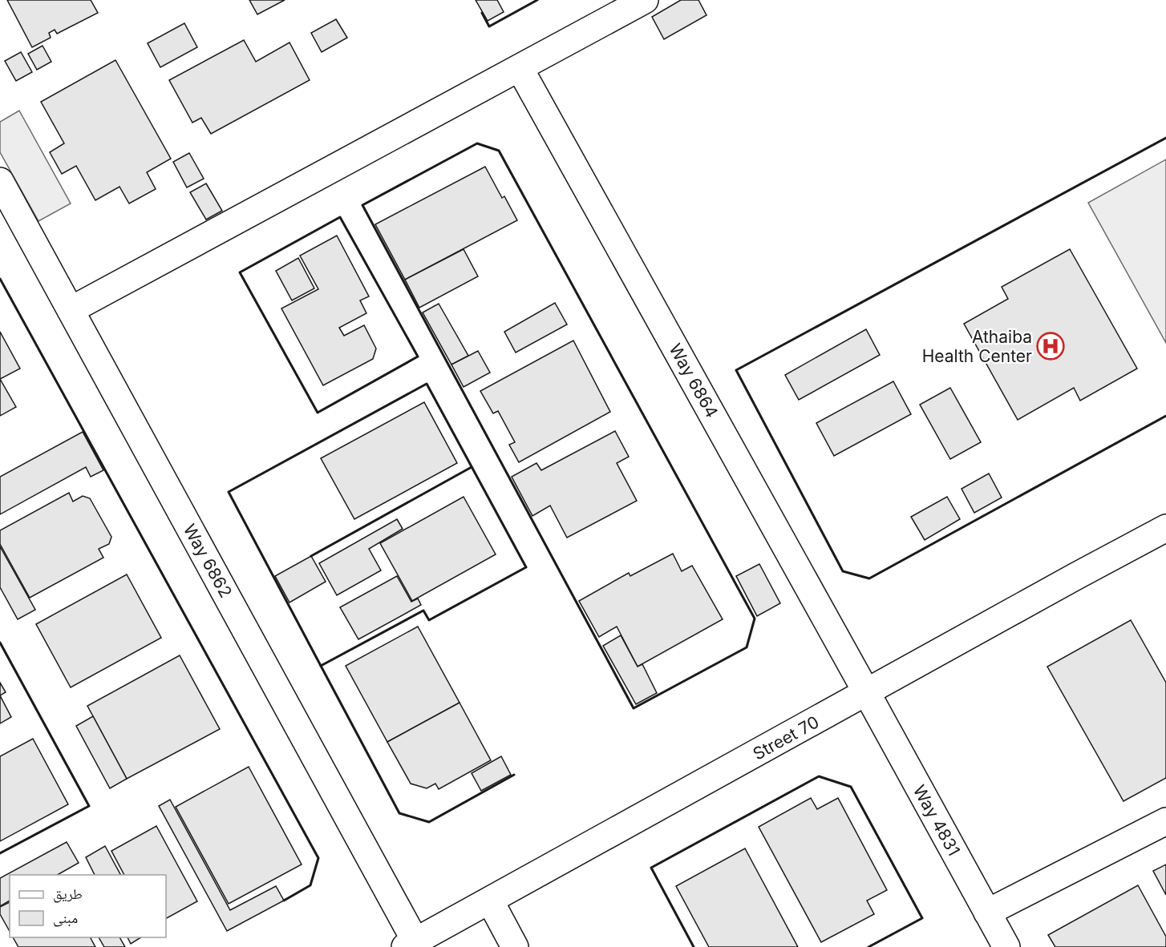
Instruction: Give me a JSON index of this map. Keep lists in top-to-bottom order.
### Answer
{
  "streets": {
    "street": [
      "Way 6864",
      "Way 6862",
      "Street 70",
      "Way 4831"
    ]
  },
  "crossings": [
    ["Way 6864", "Street 70"],
    ["Way 6864", "Way 4831"],
    ["Way 6862", "Street 70"],
    ["Street 70", "Way 4831"]
  ],
  "places": {
    "hospital": ["Athaiba Health Center"]
  },
  "legend": ["طريق", "مبنى"]
}
